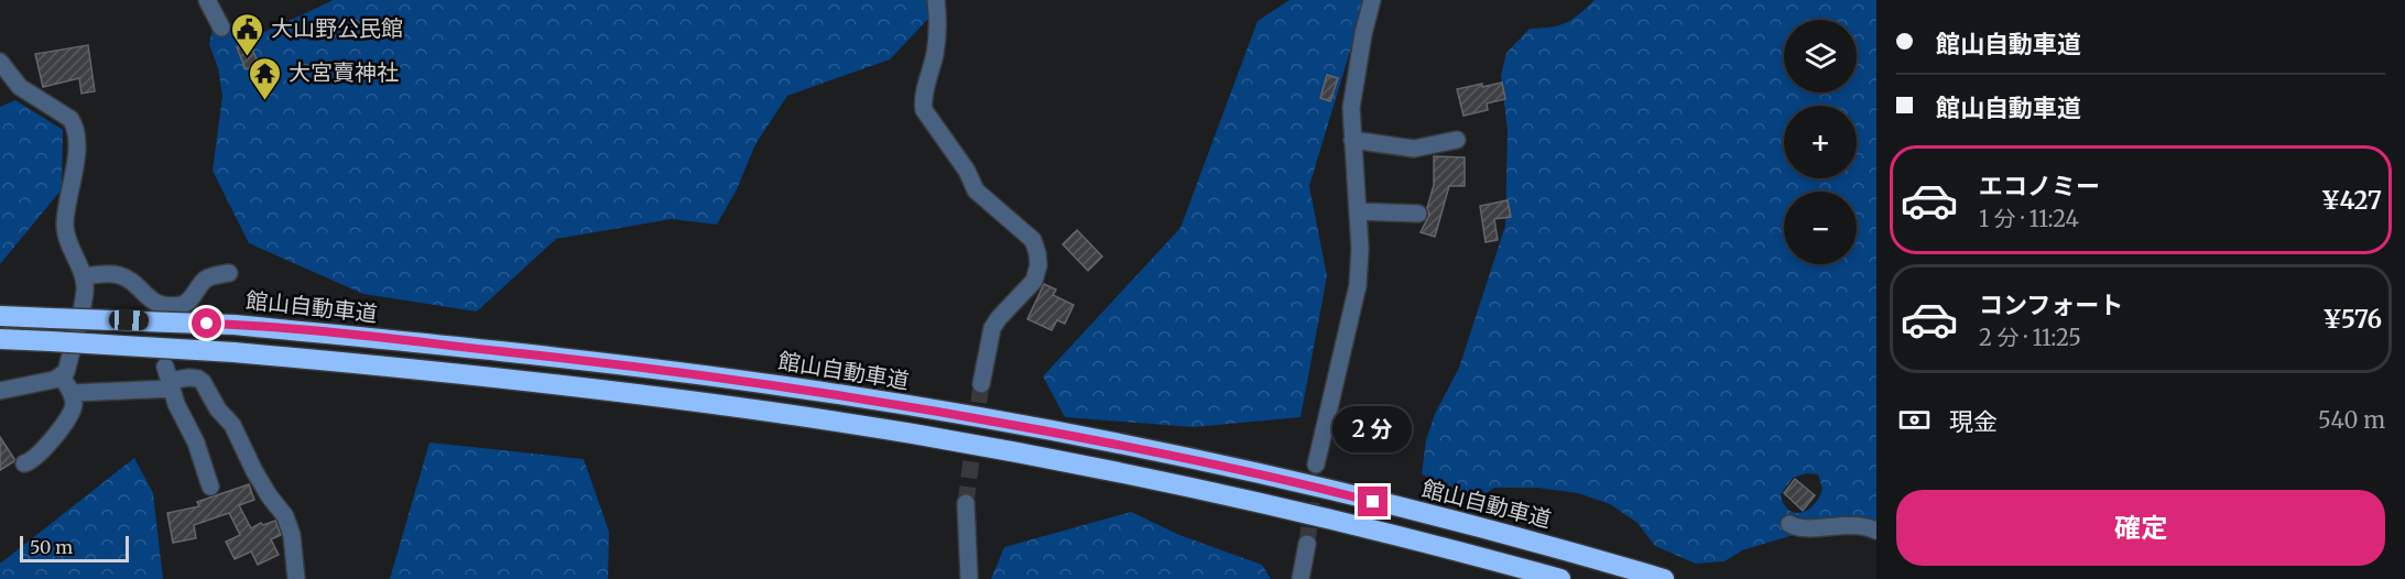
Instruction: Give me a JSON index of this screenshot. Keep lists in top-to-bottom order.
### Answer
{
  "streets": {
    "highway": ["館山自動車道"]
  },
  "places": {
    "public building": ["大山野公民館"],
    "temple": ["大宮賣神社"]
  },
  "scale_bar": "50 m",
  "page": {
    "banner": ["館山自動車道", "館山自動車道"],
    "map_buttons": ["+", "−"],
    "list": [
      {
        "name": "エコノミー",
        "note": "1 分 · 11:24",
        "value": "¥427"
      },
      {
        "name": "コンフォート",
        "note": "2 分 · 11:25",
        "value": "¥576"
      }
    ],
    "pay": ["現金", "540 m"],
    "bubble": "2 分",
    "buttons": "確定",
    "scale": "50 m"
  }
}
